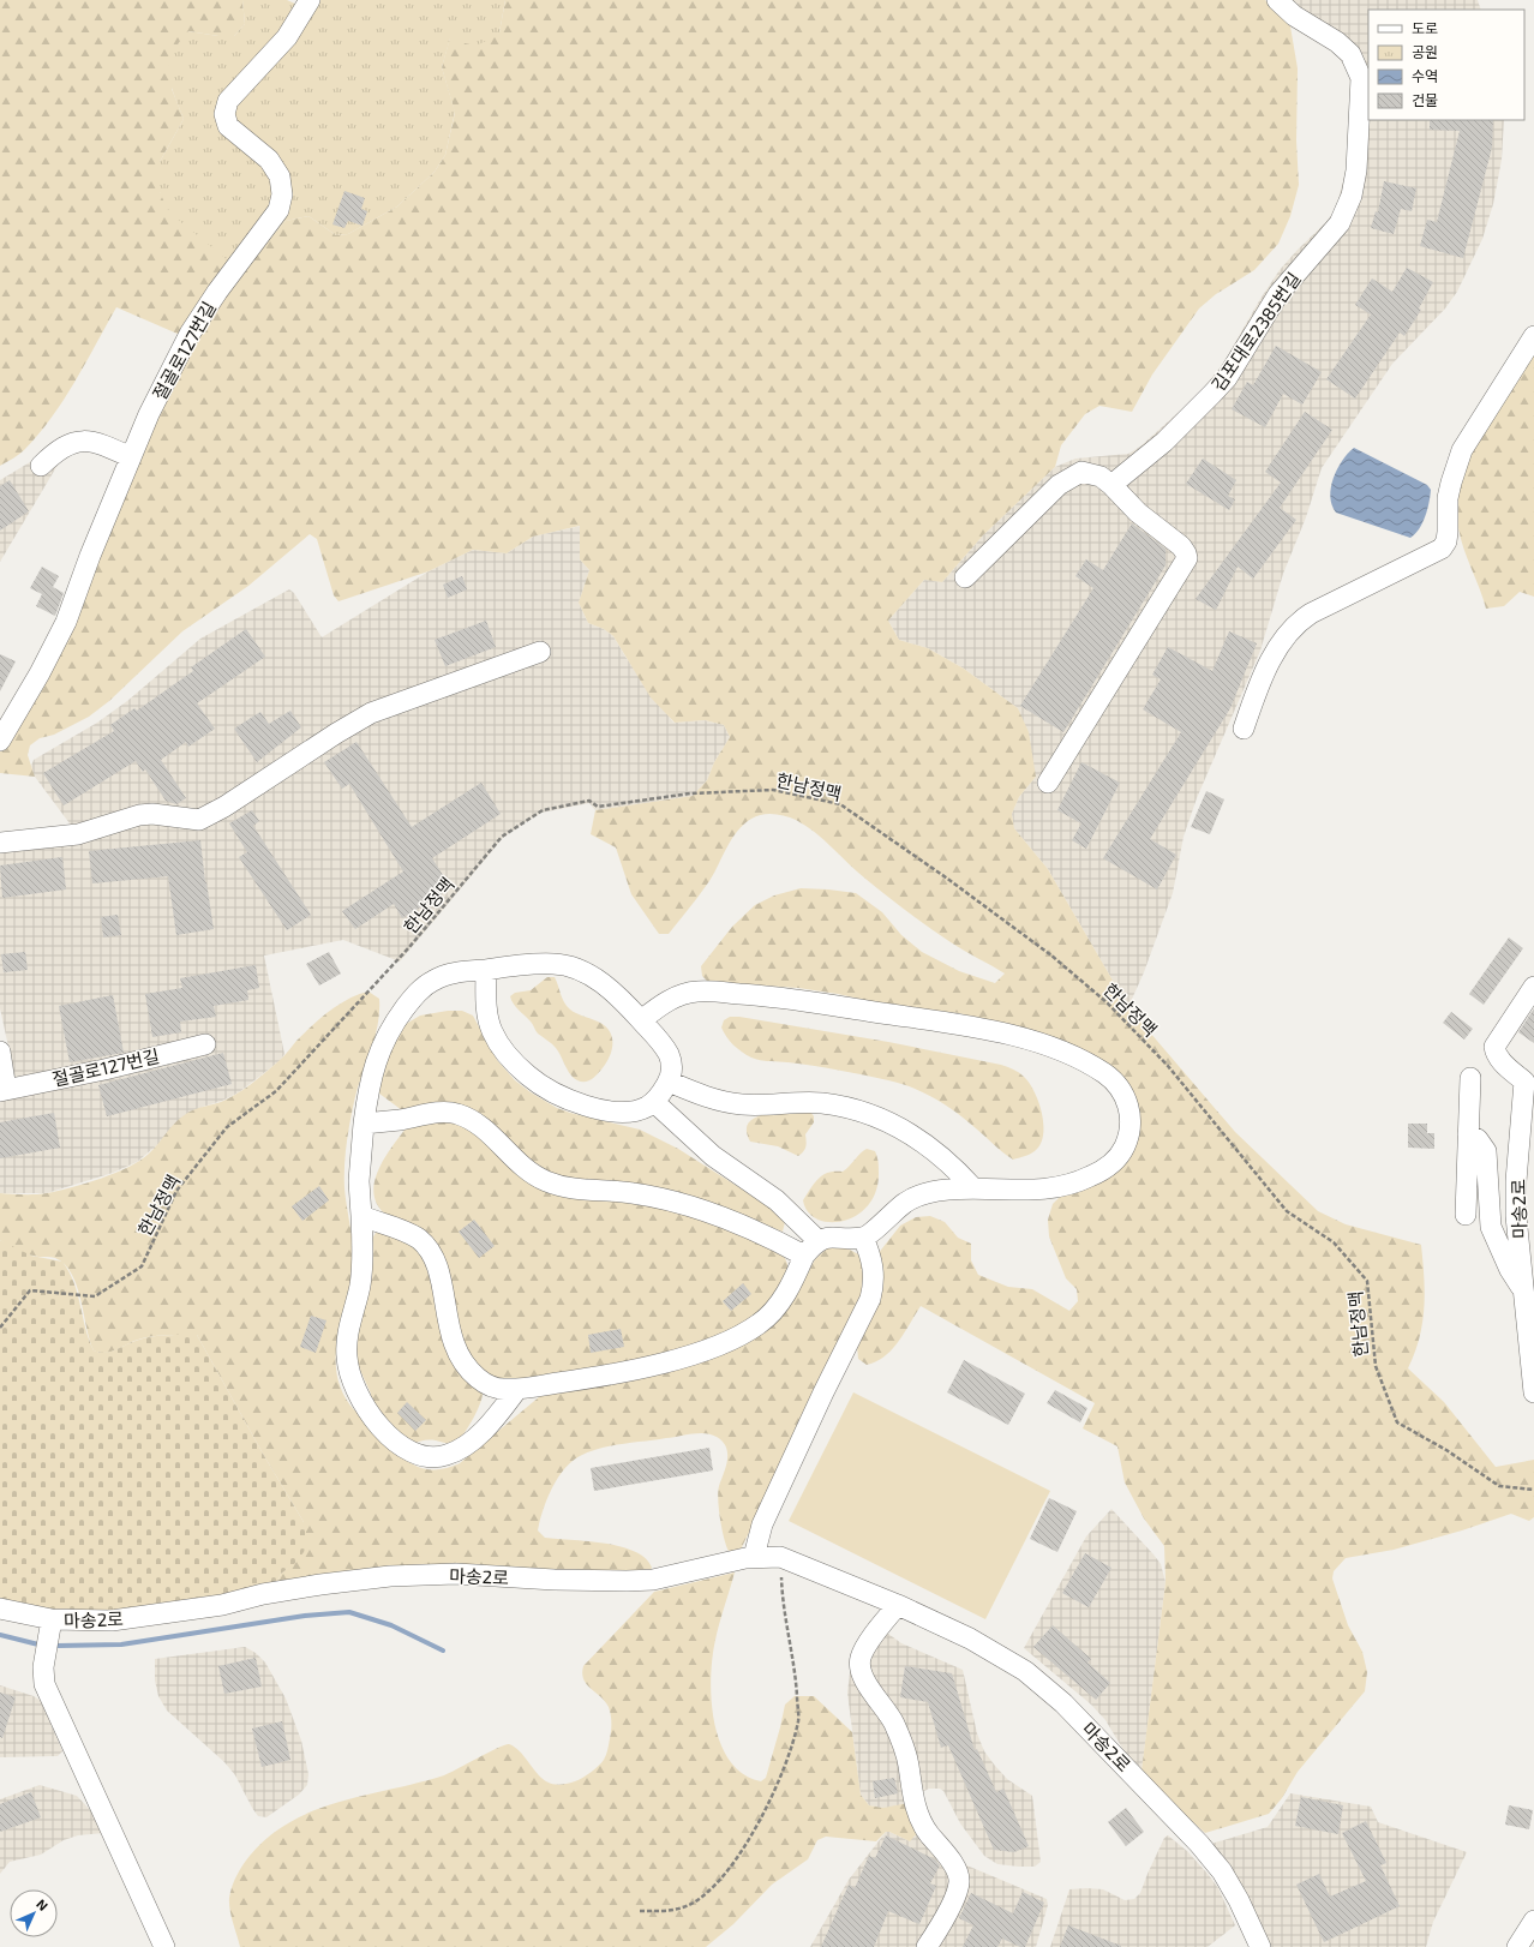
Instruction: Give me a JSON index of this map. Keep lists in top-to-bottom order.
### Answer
{
  "streets": {
    "street": ["김포대로2385번길", "절골로127번길", "마송2로"],
    "path": ["한남정맥"]
  },
  "legend": [
    "도로",
    "공원",
    "수역",
    "건물"
  ],
  "north": "top right"
}
